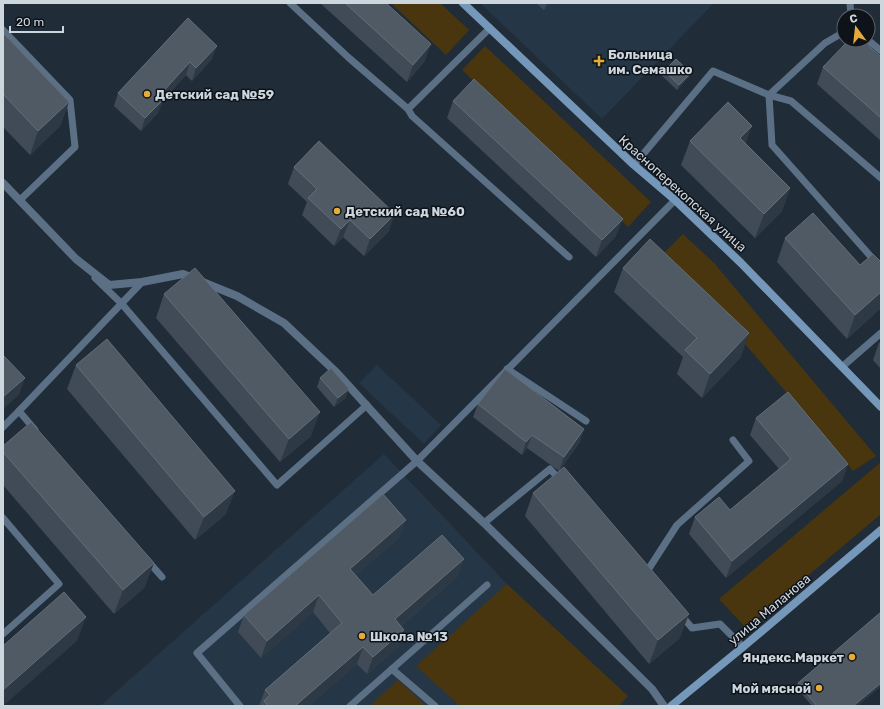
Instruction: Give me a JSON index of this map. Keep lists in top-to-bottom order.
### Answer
{
  "streets": {
    "street": ["Красноперекопская улица", "улица Маланова"]
  },
  "places": {
    "health": ["Больница им. Семашко"],
    "other": [
      "Детский сад №59",
      "Детский сад №60",
      "Школа №13",
      "Яндекс.Маркет",
      "Мой мясной"
    ]
  },
  "scale_bar": "20 m",
  "north": "top"
}
